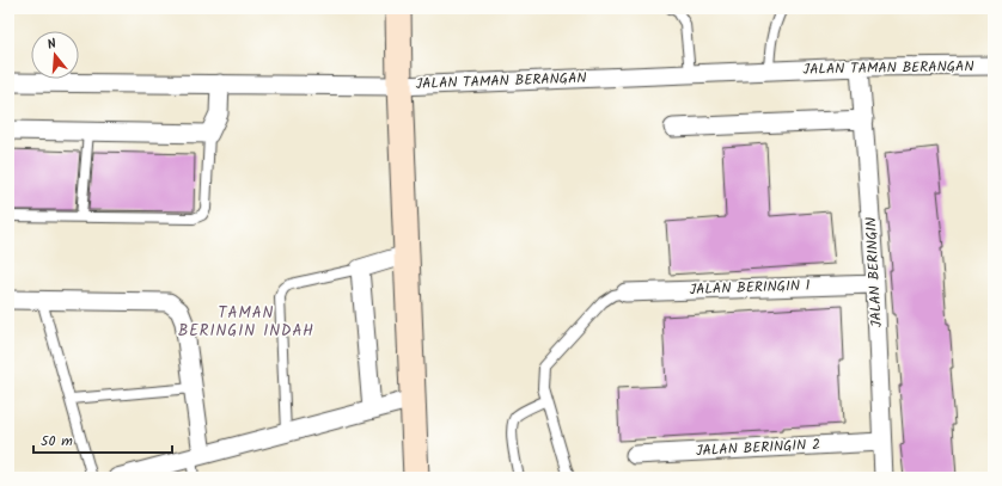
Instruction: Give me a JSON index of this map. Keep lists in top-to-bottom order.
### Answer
{
  "streets": {
    "street": [
      "JALAN TAMAN BERANGAN",
      "JALAN BERINGIN",
      "JALAN BERINGIN 1",
      "JALAN BERINGIN 2"
    ]
  },
  "crossings": [
    ["JALAN TAMAN BERANGAN", "JALAN BERINGIN"],
    ["JALAN BERINGIN", "JALAN BERINGIN 1"],
    ["JALAN BERINGIN", "JALAN BERINGIN 2"]
  ],
  "districts": ["TAMAN BERINGIN INDAH"],
  "scale_bar": "50 m",
  "north": "top"
}
